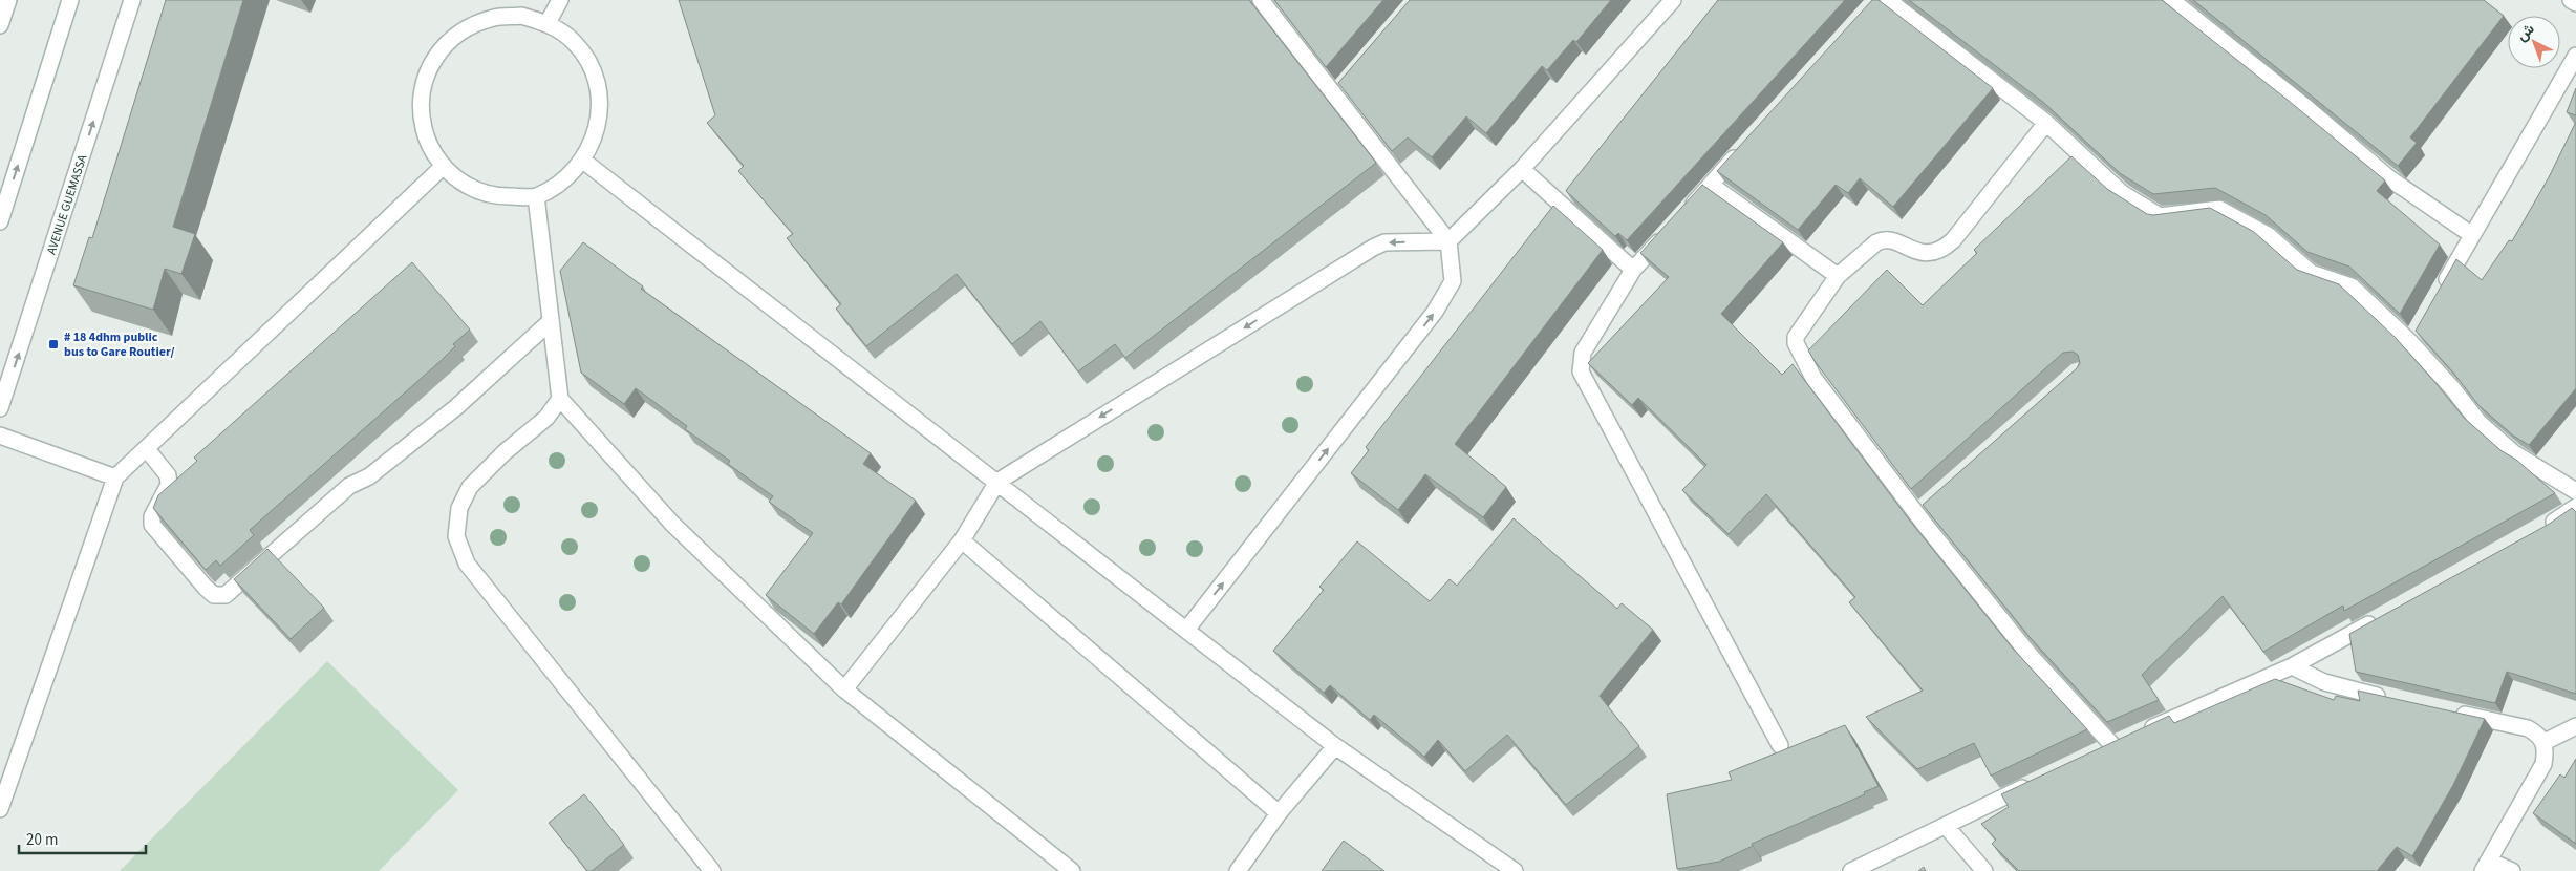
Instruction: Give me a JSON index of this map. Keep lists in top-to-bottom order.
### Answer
{
  "streets": {
    "street": ["AVENUE GUEMASSA"]
  },
  "places": {
    "transit": ["# 18 4dhm public bus to Gare Routier/"]
  },
  "scale_bar": "20 m",
  "north": "top left"
}
